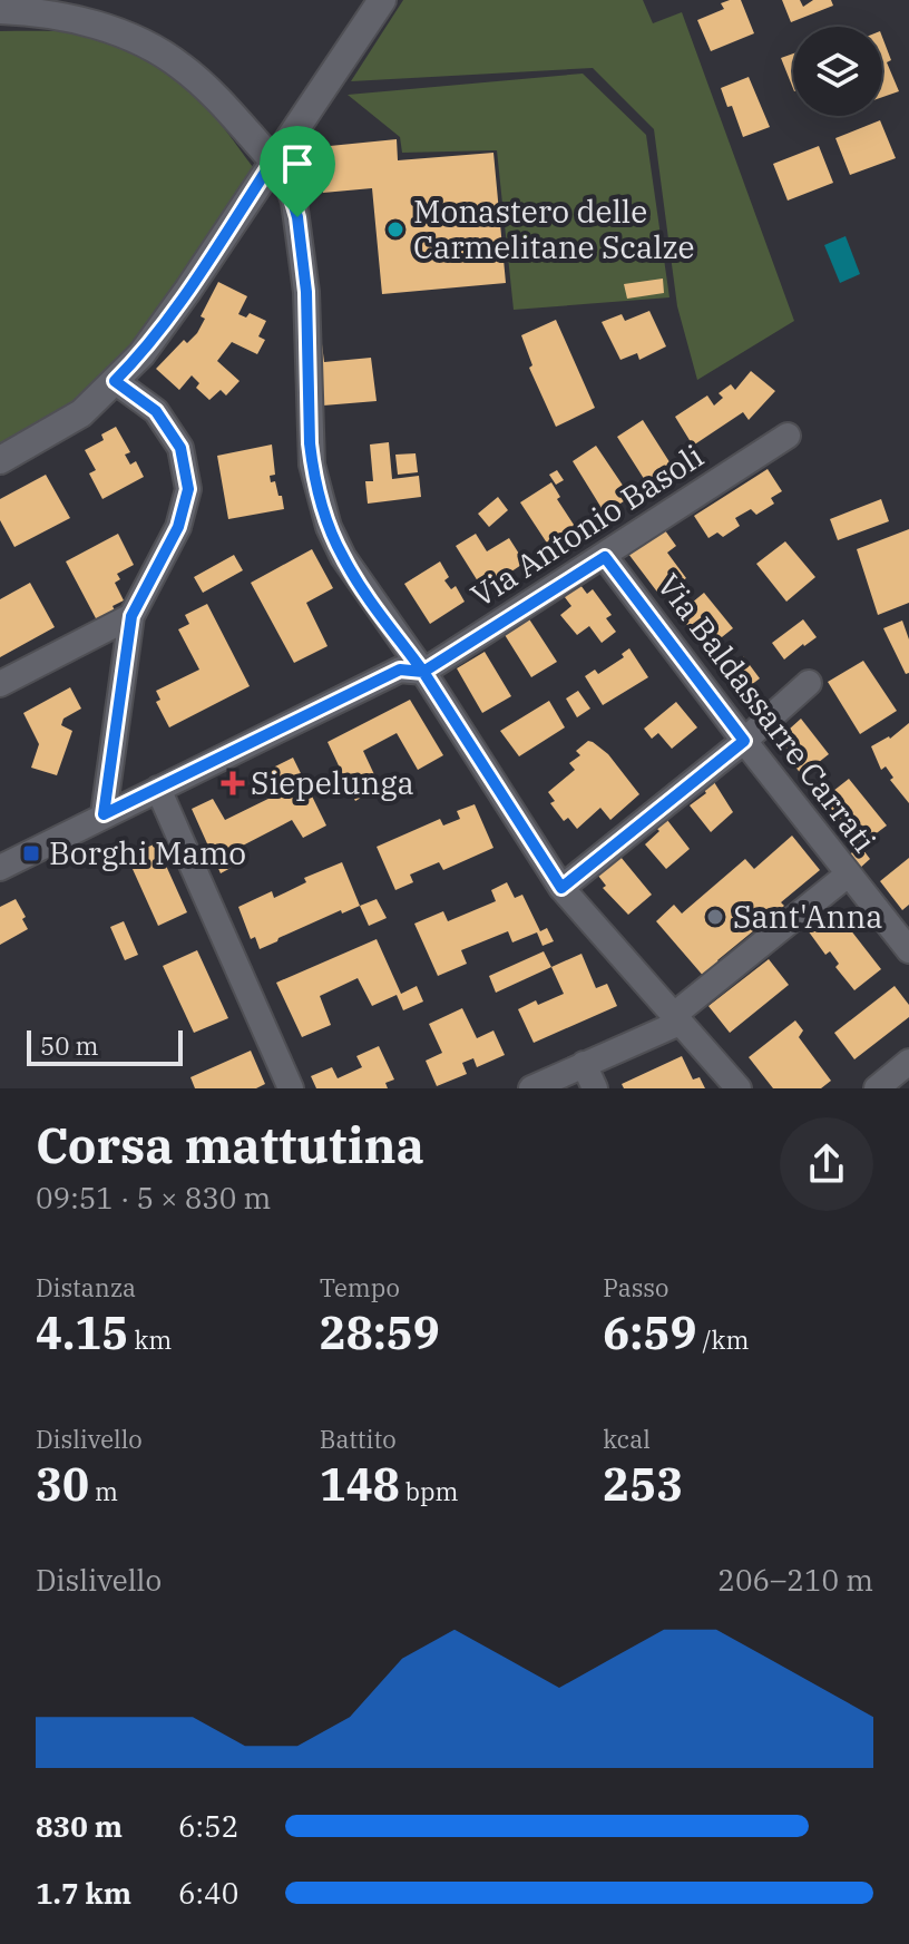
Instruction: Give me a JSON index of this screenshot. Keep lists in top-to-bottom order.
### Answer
{
  "streets": {
    "street": ["Via Antonio Basoli", "Via Baldassarre Carrati"]
  },
  "crossings": [
    ["Via Antonio Basoli", "Via Baldassarre Carrati"]
  ],
  "places": {
    "other": ["Monastero delle Carmelitane Scalze", "Sant'Anna"],
    "health": ["Siepelunga"],
    "transit": ["Borghi Mamo"]
  },
  "scale_bar": "50 m",
  "page": {
    "scale": "50 m",
    "heading": ["Corsa mattutina", "09:51 · 5 × 830 m"],
    "stats": [
      ["Distanza", "4.15 km"],
      ["Tempo", "28:59"],
      ["Passo", "6:59 /km"],
      ["Dislivello", "30 m"],
      ["Battito", "148 bpm"],
      ["kcal", "253"]
    ],
    "chart": ["Dislivello", "206–210 m"],
    "list": [
      {
        "name": "830 m",
        "note": "6:52"
      },
      {
        "name": "1.7 km",
        "note": "6:40"
      }
    ]
  }
}
